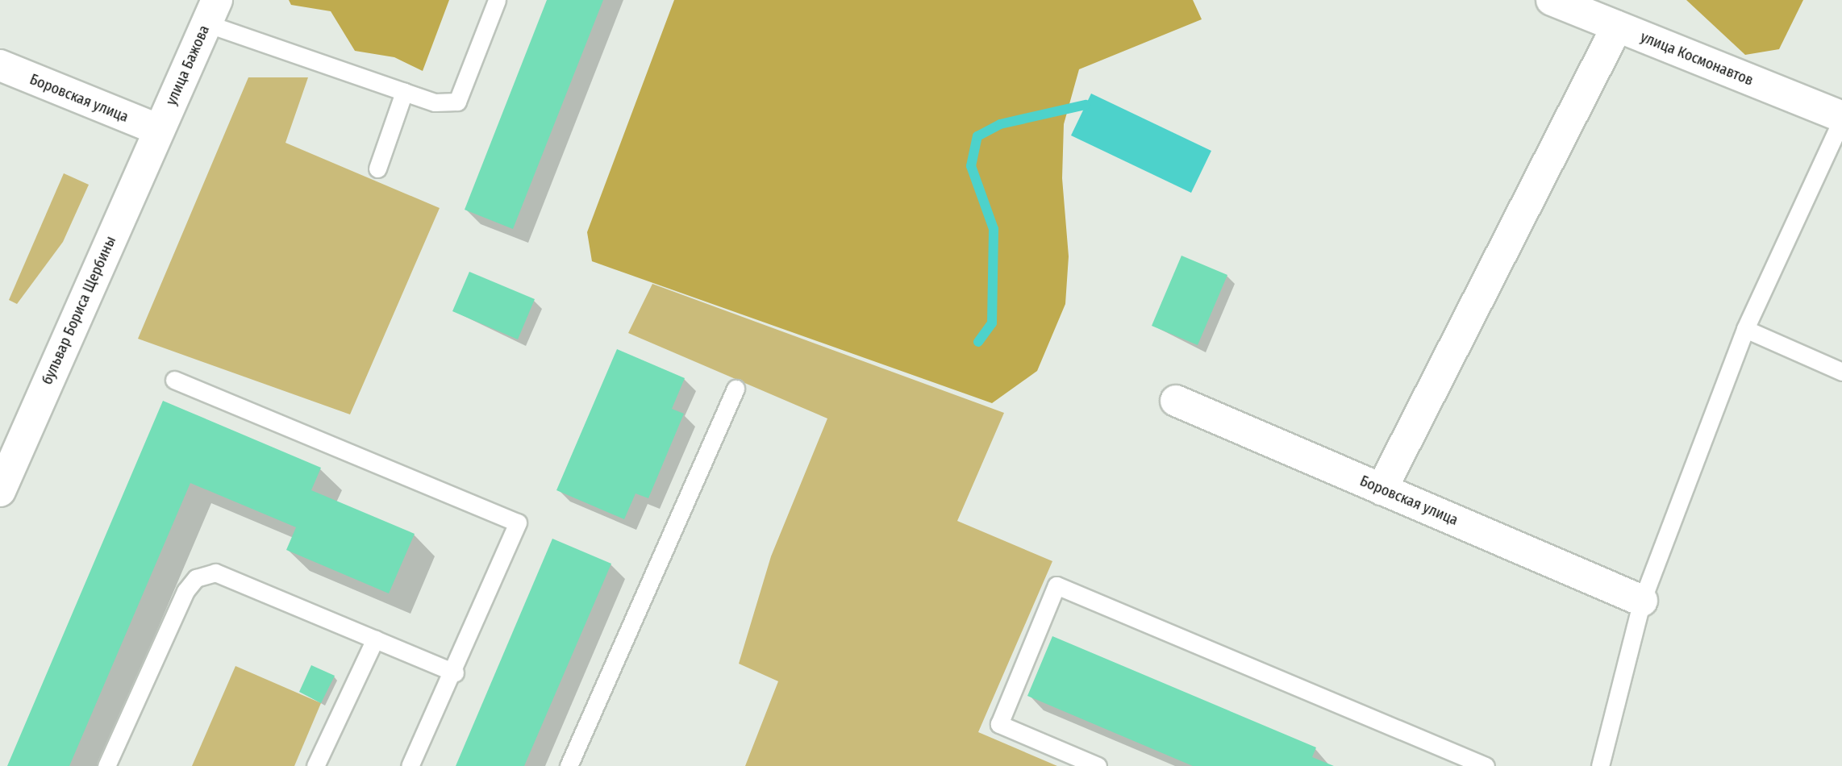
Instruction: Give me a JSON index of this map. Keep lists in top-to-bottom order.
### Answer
{
  "streets": {
    "street": [
      "улица Космонавтов",
      "улица Бажова",
      "Боровская улица",
      "бульвар Бориса Щербины"
    ]
  },
  "crossings": [
    ["улица Бажова", "Боровская улица"],
    ["улица Бажова", "бульвар Бориса Щербины"],
    ["Боровская улица", "бульвар Бориса Щербины"]
  ]
}
